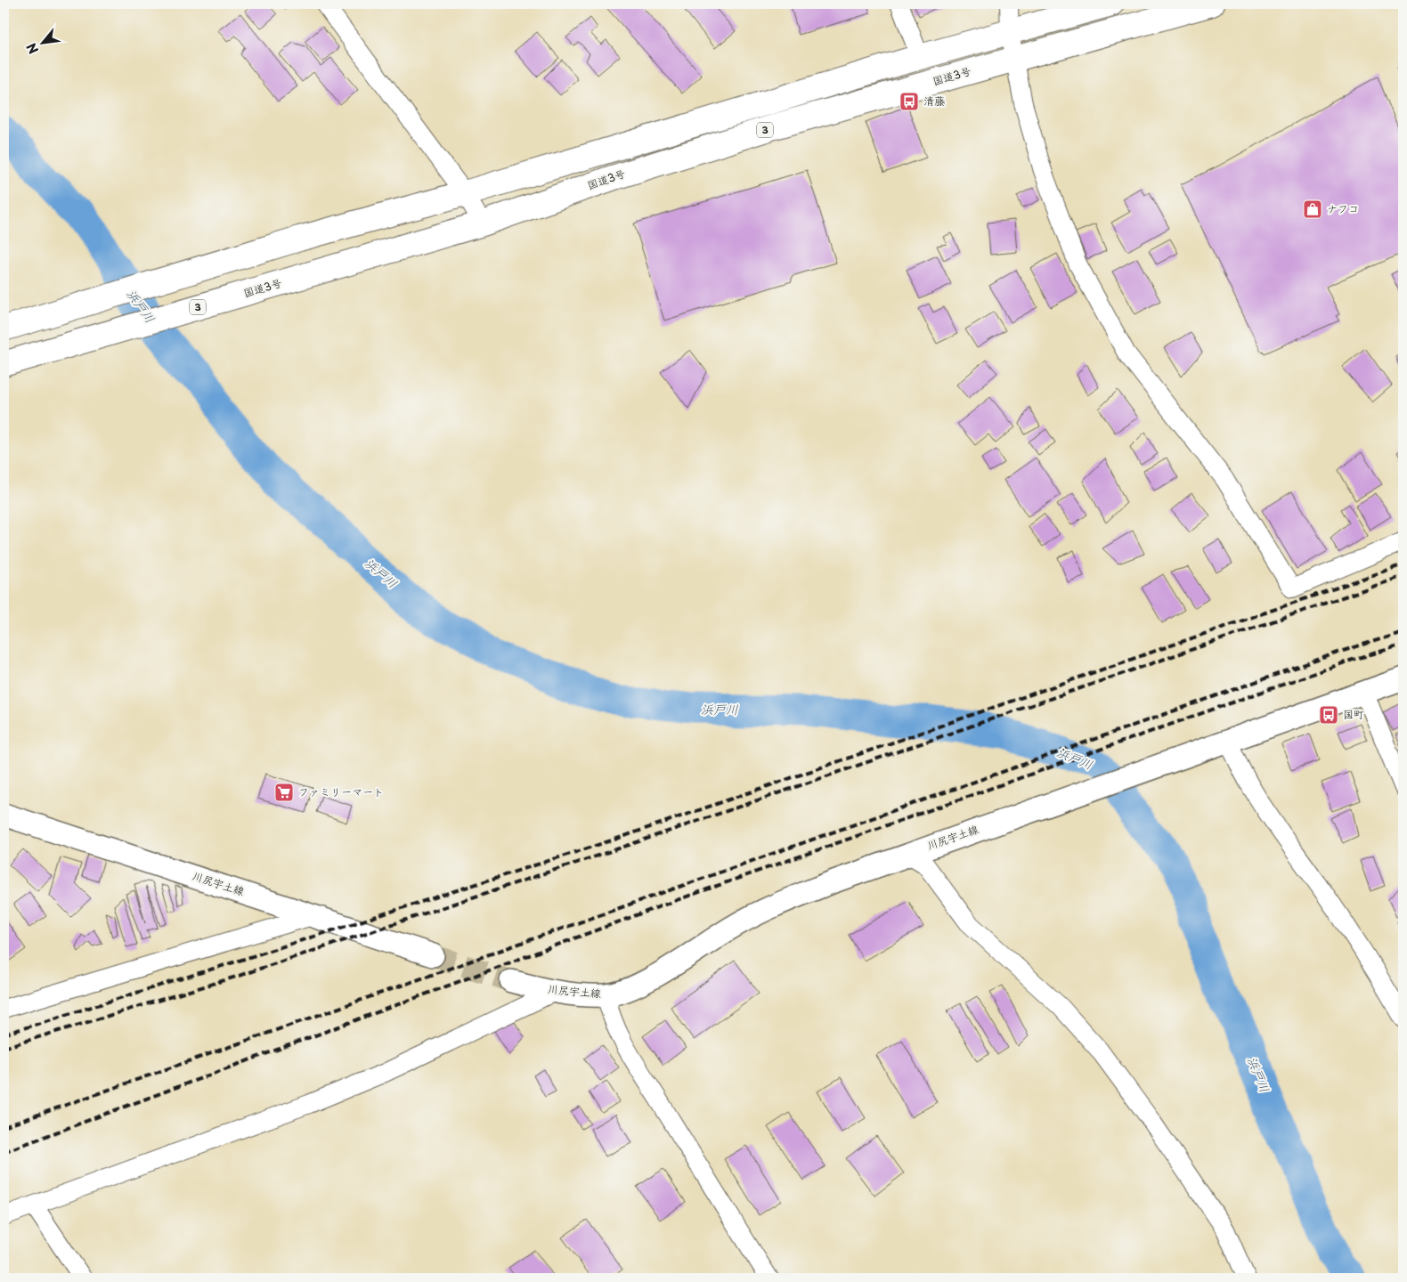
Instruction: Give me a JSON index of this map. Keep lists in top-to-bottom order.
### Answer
{
  "streets": {
    "highway": ["国道3号", "3"],
    "main road": ["川尻宇土線"]
  },
  "water": ["浜戸川"],
  "places": {
    "bus stop": ["清藤", "国町"],
    "shop": ["ナフコ"],
    "supermarket": ["ファミリーマート"]
  },
  "north": "bottom left"
}
